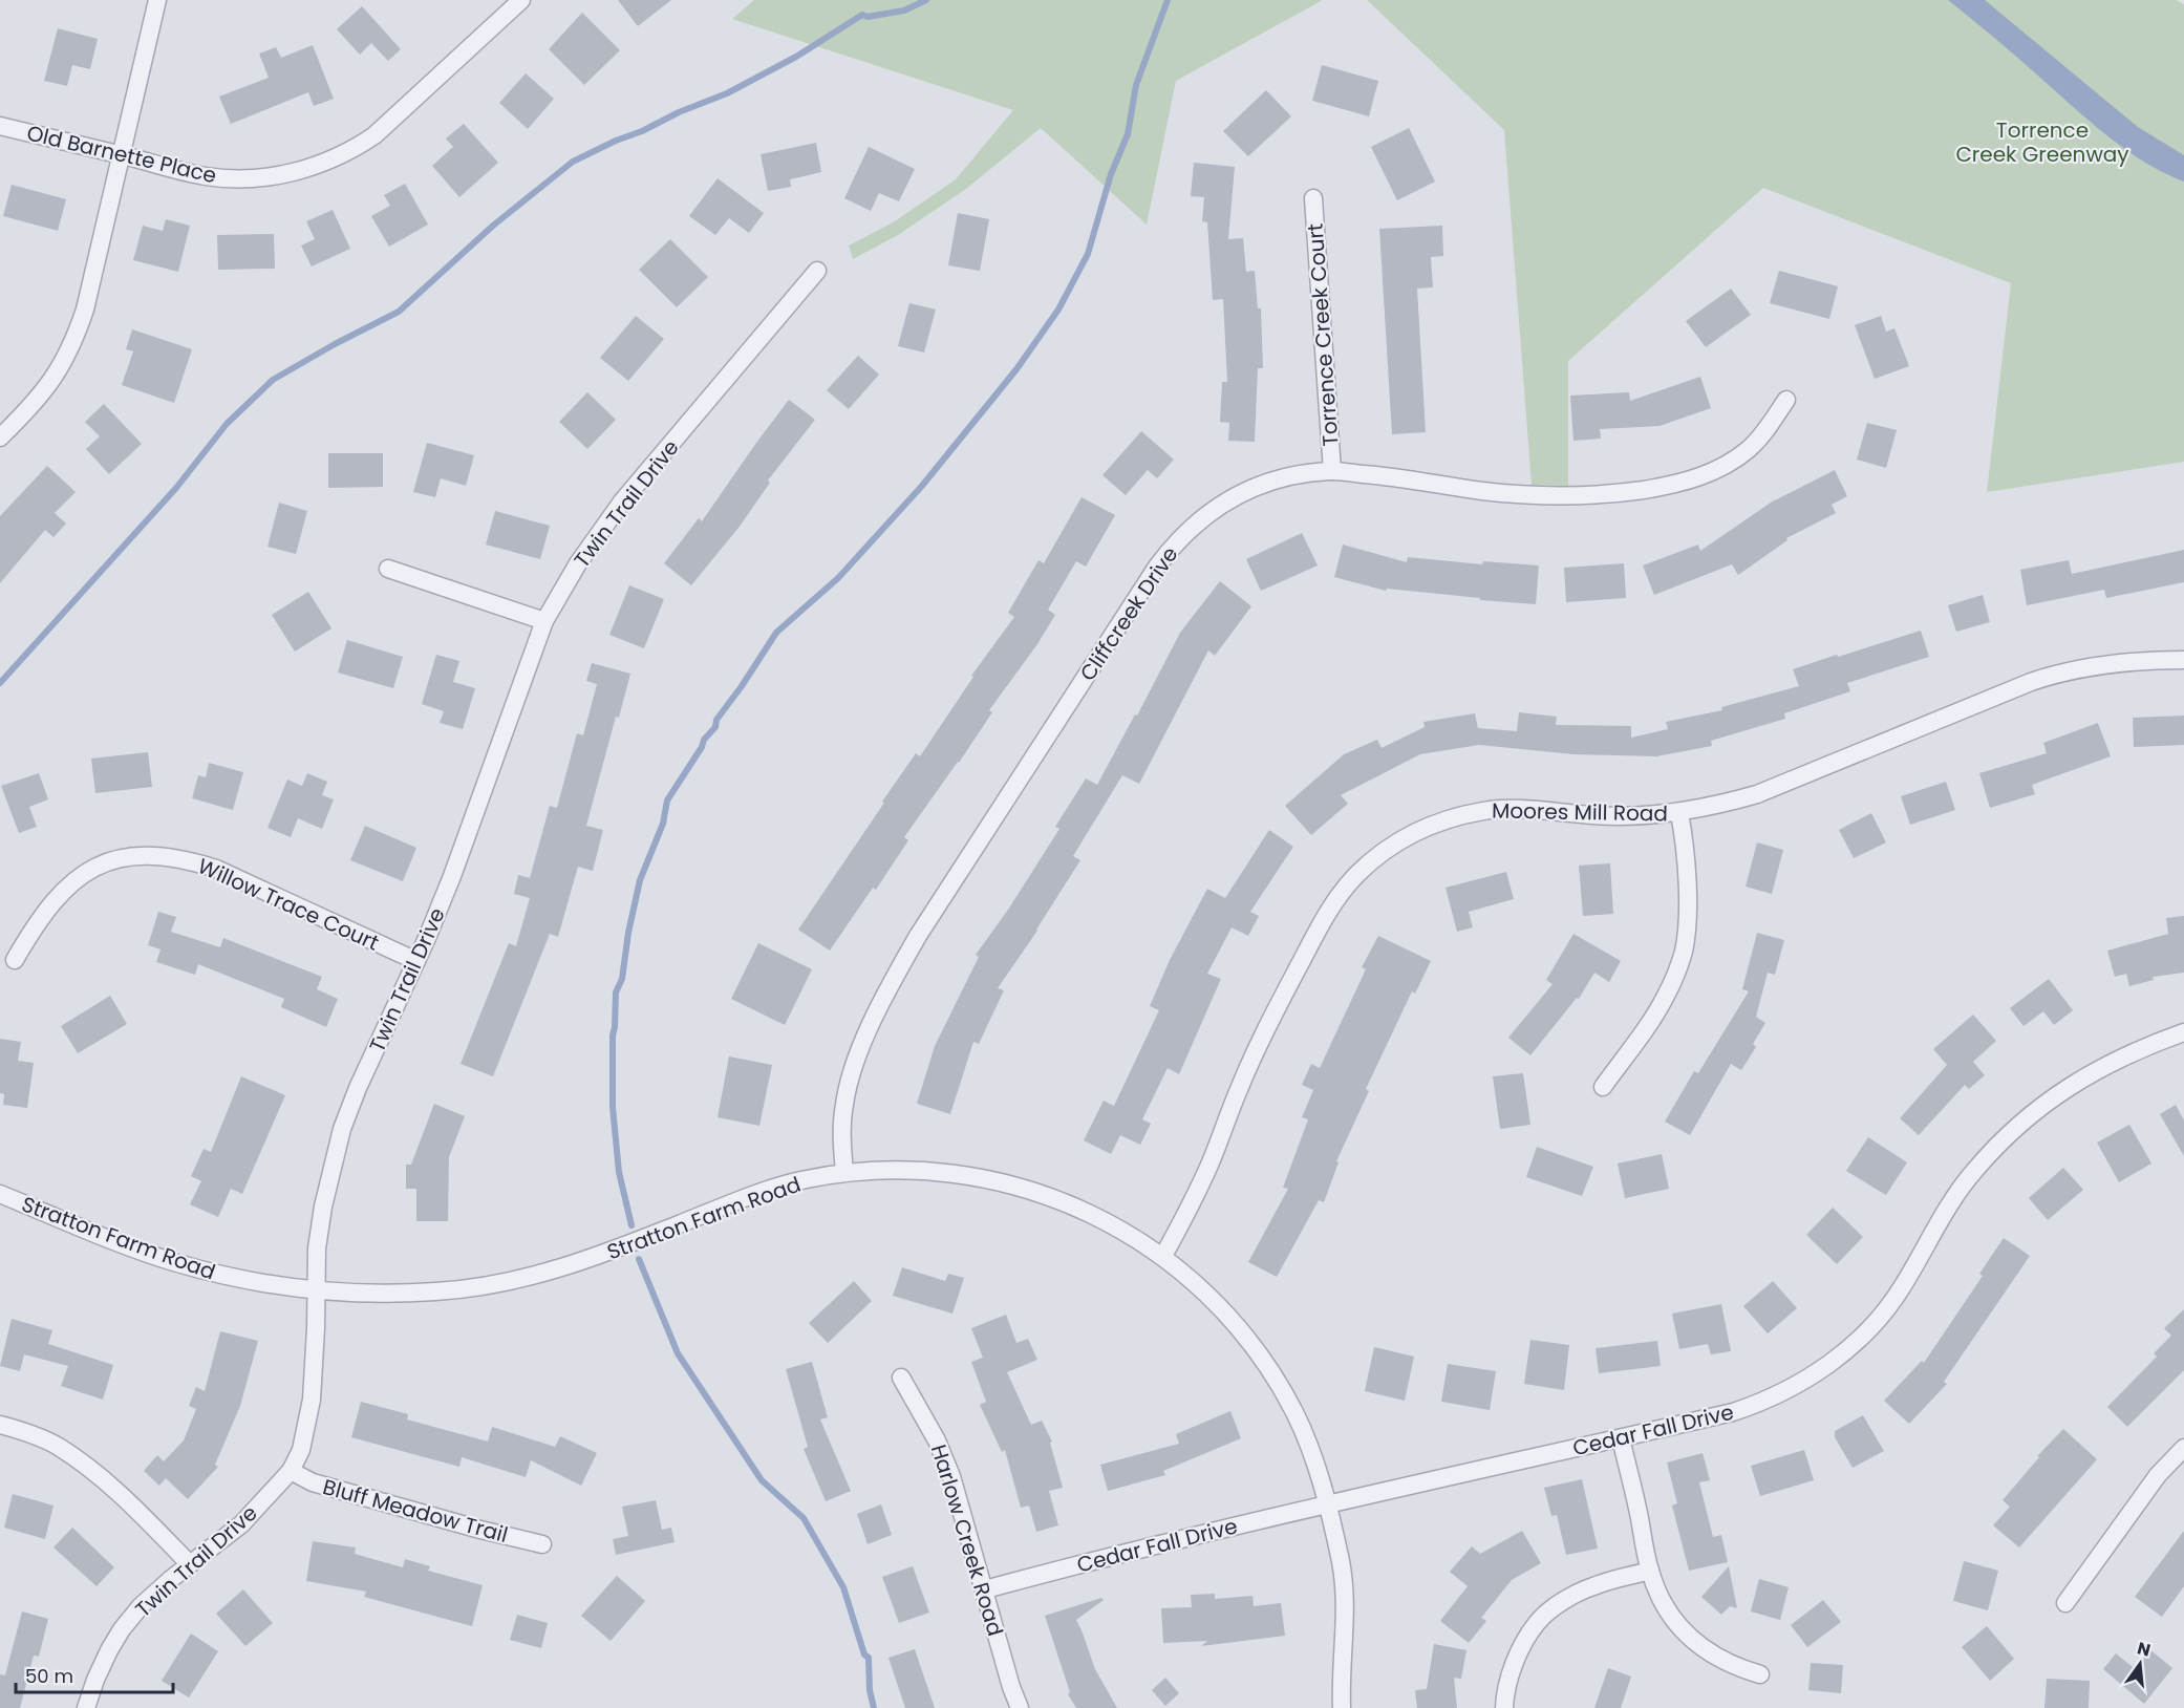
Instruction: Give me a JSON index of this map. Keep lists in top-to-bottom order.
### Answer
{
  "streets": {
    "street": [
      "Old Barnette Place",
      "Torrence Creek Court",
      "Twin Trail Drive",
      "Cliffcreek Drive",
      "Moores Mill Road",
      "Willow Trace Court",
      "Stratton Farm Road",
      "Cedar Fall Drive",
      "Bluff Meadow Trail",
      "Harlow Creek Road"
    ]
  },
  "crossings": [
    ["Torrence Creek Court", "Cliffcreek Drive"],
    ["Twin Trail Drive", "Willow Trace Court"],
    ["Twin Trail Drive", "Stratton Farm Road"],
    ["Twin Trail Drive", "Bluff Meadow Trail"],
    ["Cliffcreek Drive", "Stratton Farm Road"],
    ["Moores Mill Road", "Stratton Farm Road"],
    ["Stratton Farm Road", "Cedar Fall Drive"],
    ["Cedar Fall Drive", "Harlow Creek Road"]
  ],
  "parks": ["Torrence Creek Greenway"],
  "scale_bar": "50 m",
  "north": "top"
}
